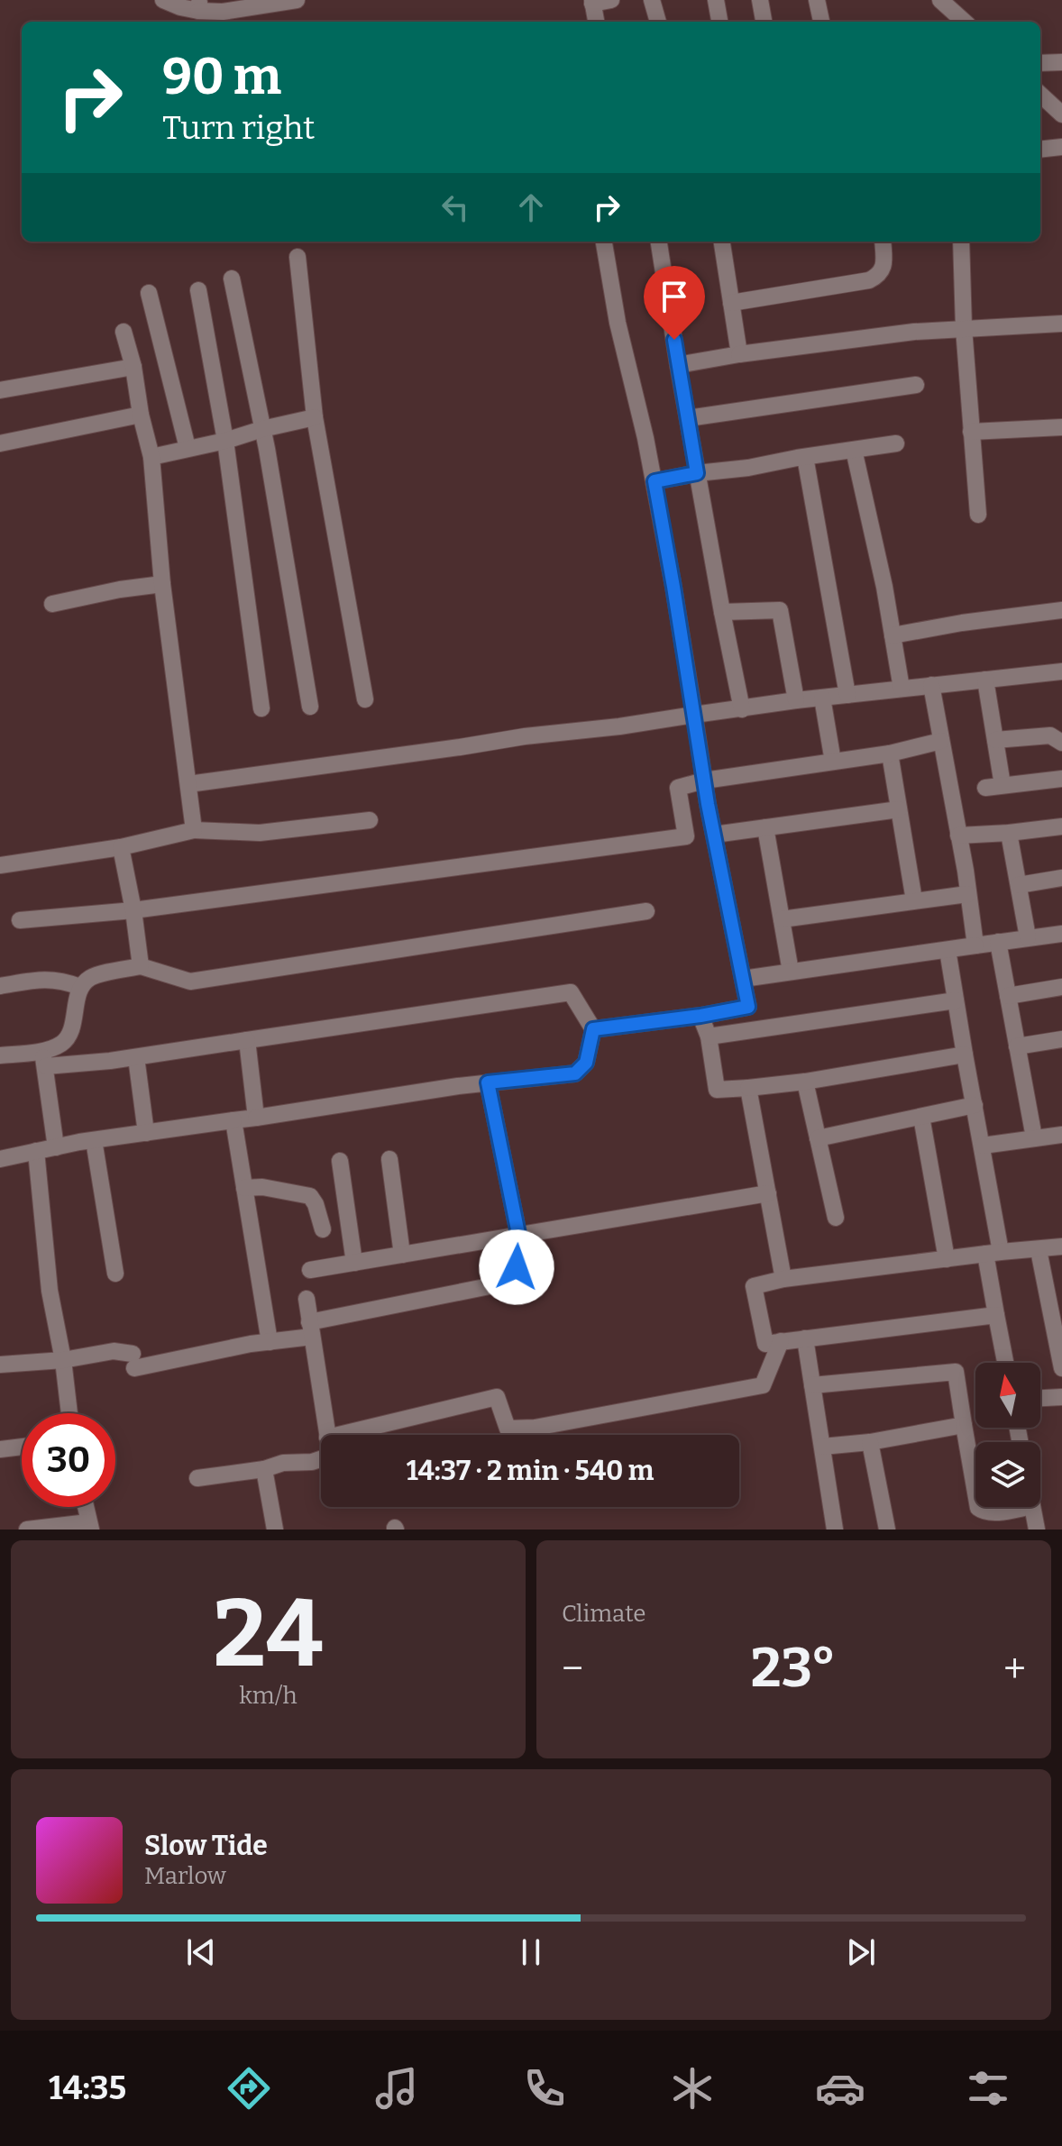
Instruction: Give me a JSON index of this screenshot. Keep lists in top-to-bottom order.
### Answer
{
  "north": "top",
  "page": {
    "turn": ["90 m", "Turn right"],
    "limit": "30",
    "trip": "14:37 · 2 min · 540 m",
    "tile": [
      ["24", "km/h"],
      "Climate"
    ],
    "heat": ["−", "23°", "+"],
    "song": ["Slow Tide", "Marlow"],
    "tabs": "14:35"
  }
}
